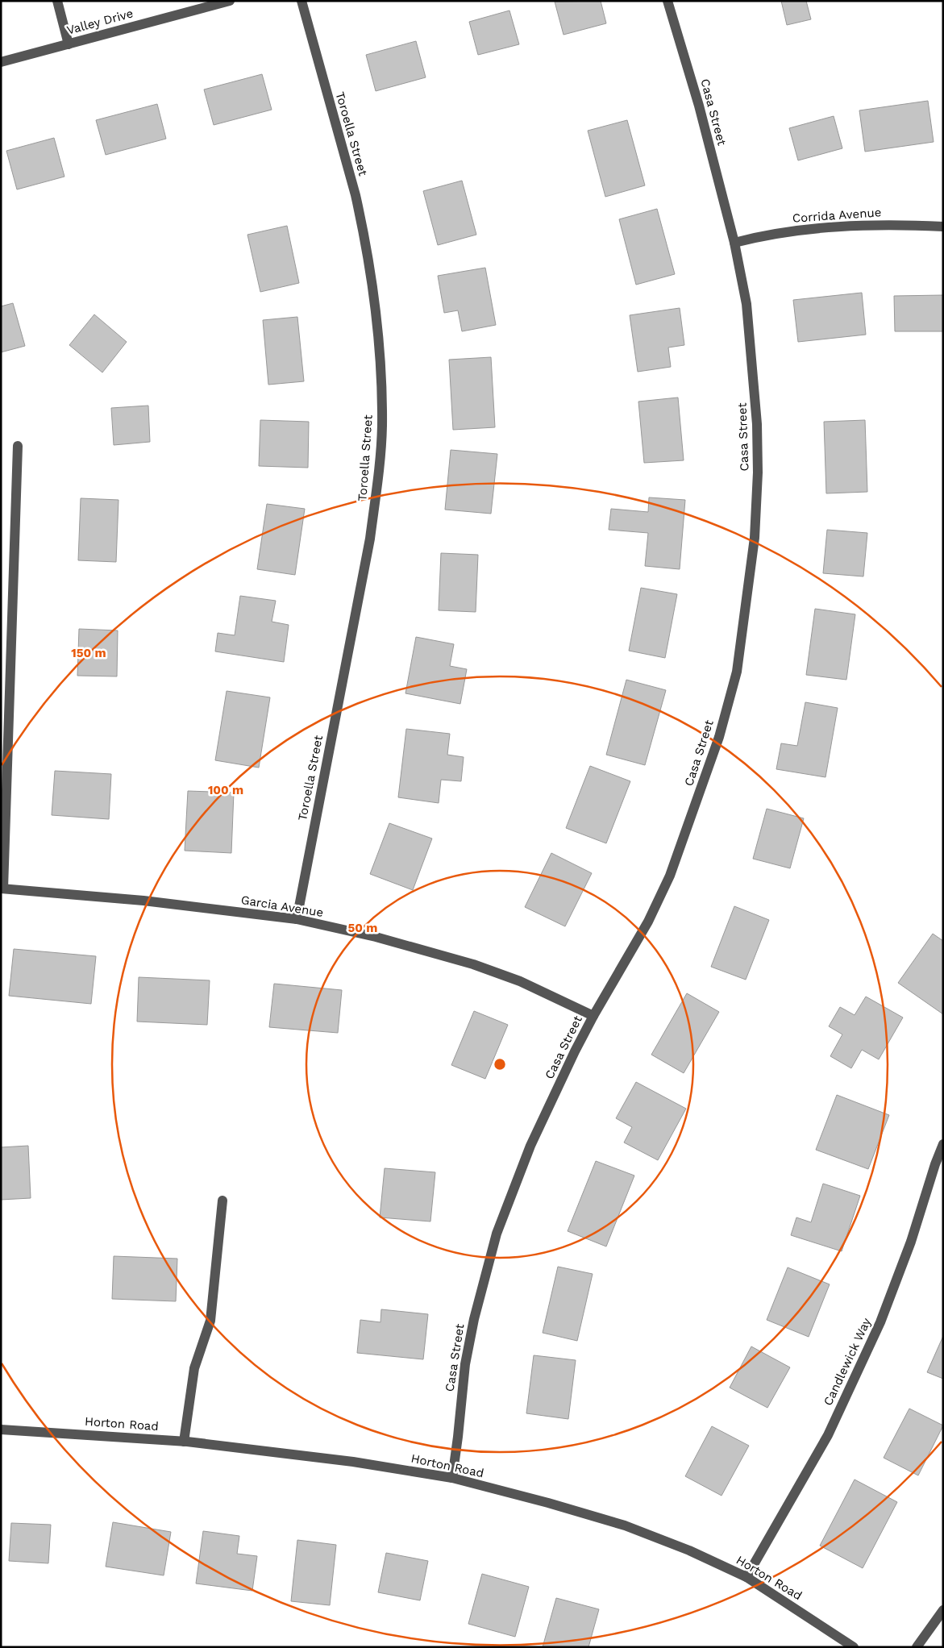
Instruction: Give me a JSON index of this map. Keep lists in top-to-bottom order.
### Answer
{
  "streets": {
    "street": [
      "Valley Drive",
      "Casa Street",
      "Toroella Street",
      "Corrida Avenue",
      "Garcia Avenue",
      "Candlewick Way",
      "Horton Road"
    ]
  },
  "crossings": [
    ["Casa Street", "Corrida Avenue"],
    ["Casa Street", "Garcia Avenue"],
    ["Casa Street", "Horton Road"],
    ["Toroella Street", "Garcia Avenue"],
    ["Candlewick Way", "Horton Road"]
  ],
  "rings": ["150 m", "100 m", "50 m"]
}
